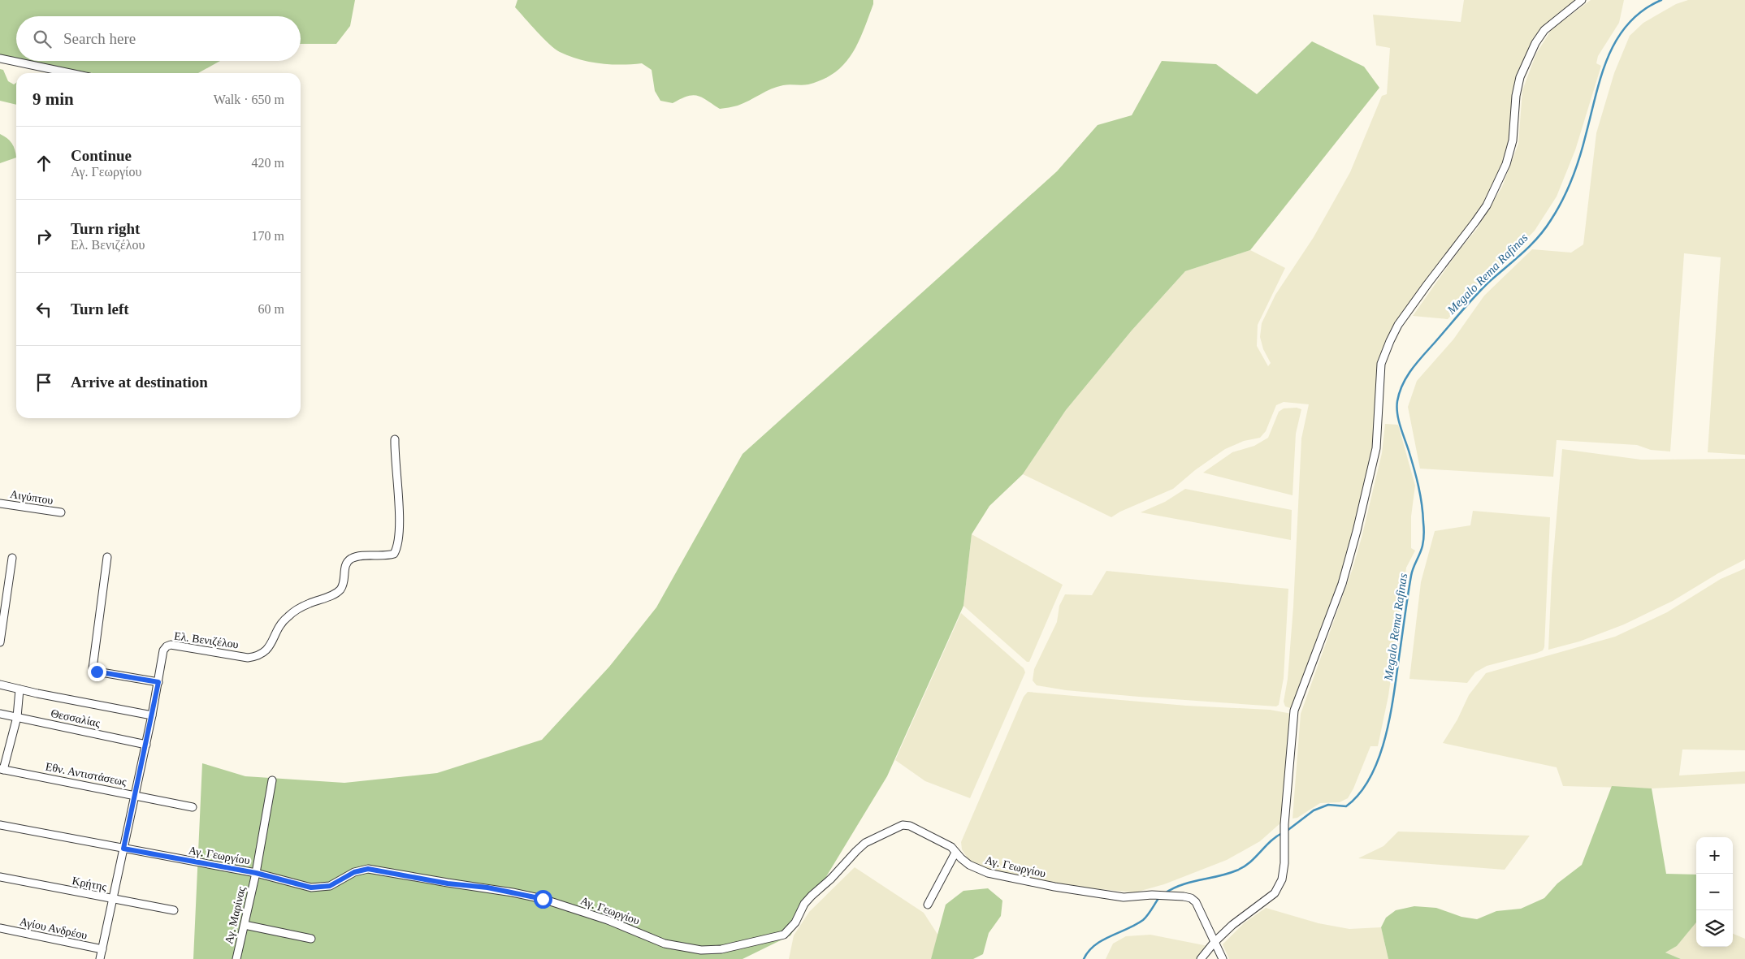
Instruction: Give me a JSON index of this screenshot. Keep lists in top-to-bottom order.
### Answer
{
  "streets": {
    "street": [
      "Αιγύπτου",
      "Ελ. Βενιζέλου",
      "Θεσσαλίας",
      "Εθν. Αντιστάσεως",
      "Αγ. Γεωργίου",
      "Κρήτης",
      "Αγ. Μαρίνας",
      "Αγίου Ανδρέου"
    ]
  },
  "crossings": [
    ["Ελ. Βενιζέλου", "Θεσσαλίας"],
    ["Ελ. Βενιζέλου", "Εθν. Αντιστάσεως"],
    ["Ελ. Βενιζέλου", "Αγ. Γεωργίου"],
    ["Ελ. Βενιζέλου", "Κρήτης"],
    ["Ελ. Βενιζέλου", "Αγίου Ανδρέου"],
    ["Αγ. Γεωργίου", "Αγ. Μαρίνας"]
  ],
  "water": ["Megalo Rema Rafinas"],
  "page": {
    "search": "Search here",
    "heading": ["9 min", "Walk · 650 m"],
    "list": [
      ["Continue", "Αγ. Γεωργίου", "420 m"],
      ["Turn right", "Ελ. Βενιζέλου", "170 m"],
      ["Turn left", "60 m"],
      "Arrive at destination"
    ],
    "map_buttons": ["+", "−"]
  }
}
